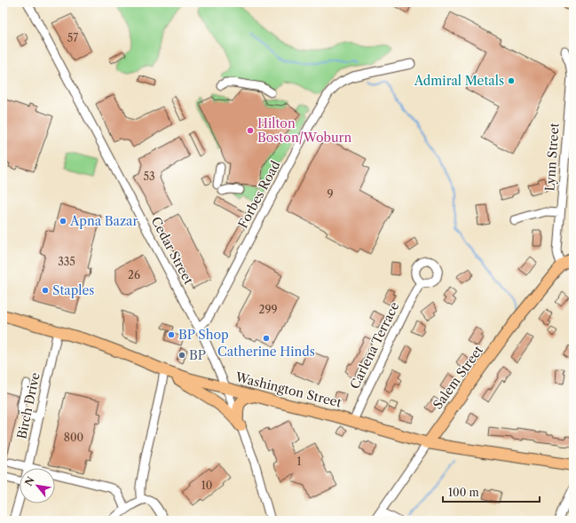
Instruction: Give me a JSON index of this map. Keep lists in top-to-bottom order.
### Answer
{
  "streets": {
    "main road": ["Salem Street", "Washington Street"],
    "street": [
      "Lynn Street",
      "Forbes Road",
      "Cedar Street",
      "Carlena Terrace",
      "Birch Drive"
    ]
  },
  "crossings": [
    ["Lynn Street", "Salem Street"],
    ["Forbes Road", "Cedar Street"],
    ["Cedar Street", "Washington Street"],
    ["Carlena Terrace", "Washington Street"],
    ["Salem Street", "Washington Street"],
    ["Washington Street", "Birch Drive"]
  ],
  "places": [
    "Admiral Metals",
    "Hilton Boston/Woburn",
    "Apna Bazar",
    "Staples",
    "BP Shop",
    "Catherine Hinds",
    "BP"
  ],
  "house_numbers": [
    "57",
    "53",
    "9",
    "335",
    "26",
    "299",
    "800",
    "1",
    "10"
  ],
  "scale_bar": "100 m",
  "north": "top left"
}
